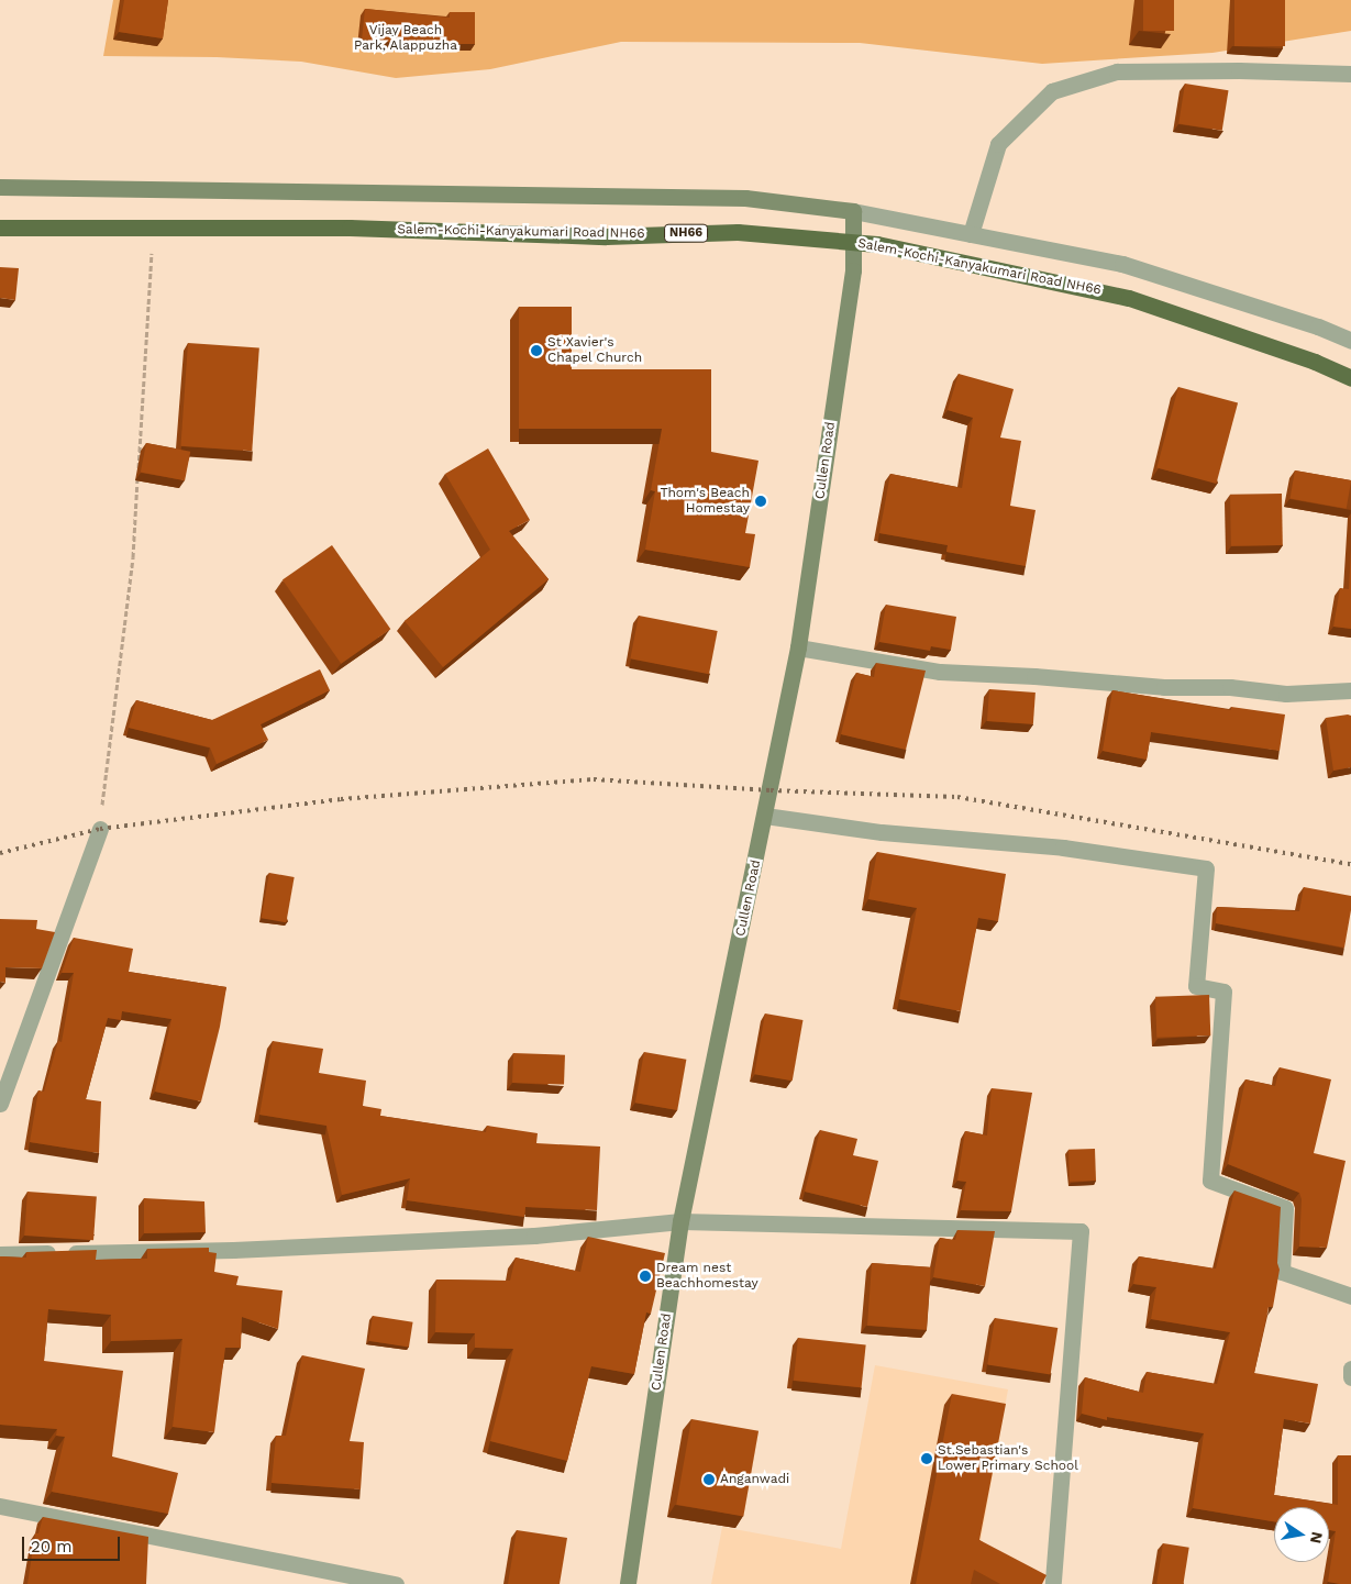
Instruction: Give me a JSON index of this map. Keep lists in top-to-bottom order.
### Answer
{
  "streets": {
    "highway": ["Salem-Kochi-Kanyakumari Road NH66", "NH66"],
    "main road": ["Cullen Road"]
  },
  "parks": ["Vijay Beach Park, Alappuzha"],
  "places": [
    "St Xavier's Chapel Church",
    "Thom's Beach Homestay",
    "Dream nest Beachhomestay",
    "St.Sebastian's Lower Primary School",
    "Anganwadi"
  ],
  "scale_bar": "20 m",
  "north": "right"
}
